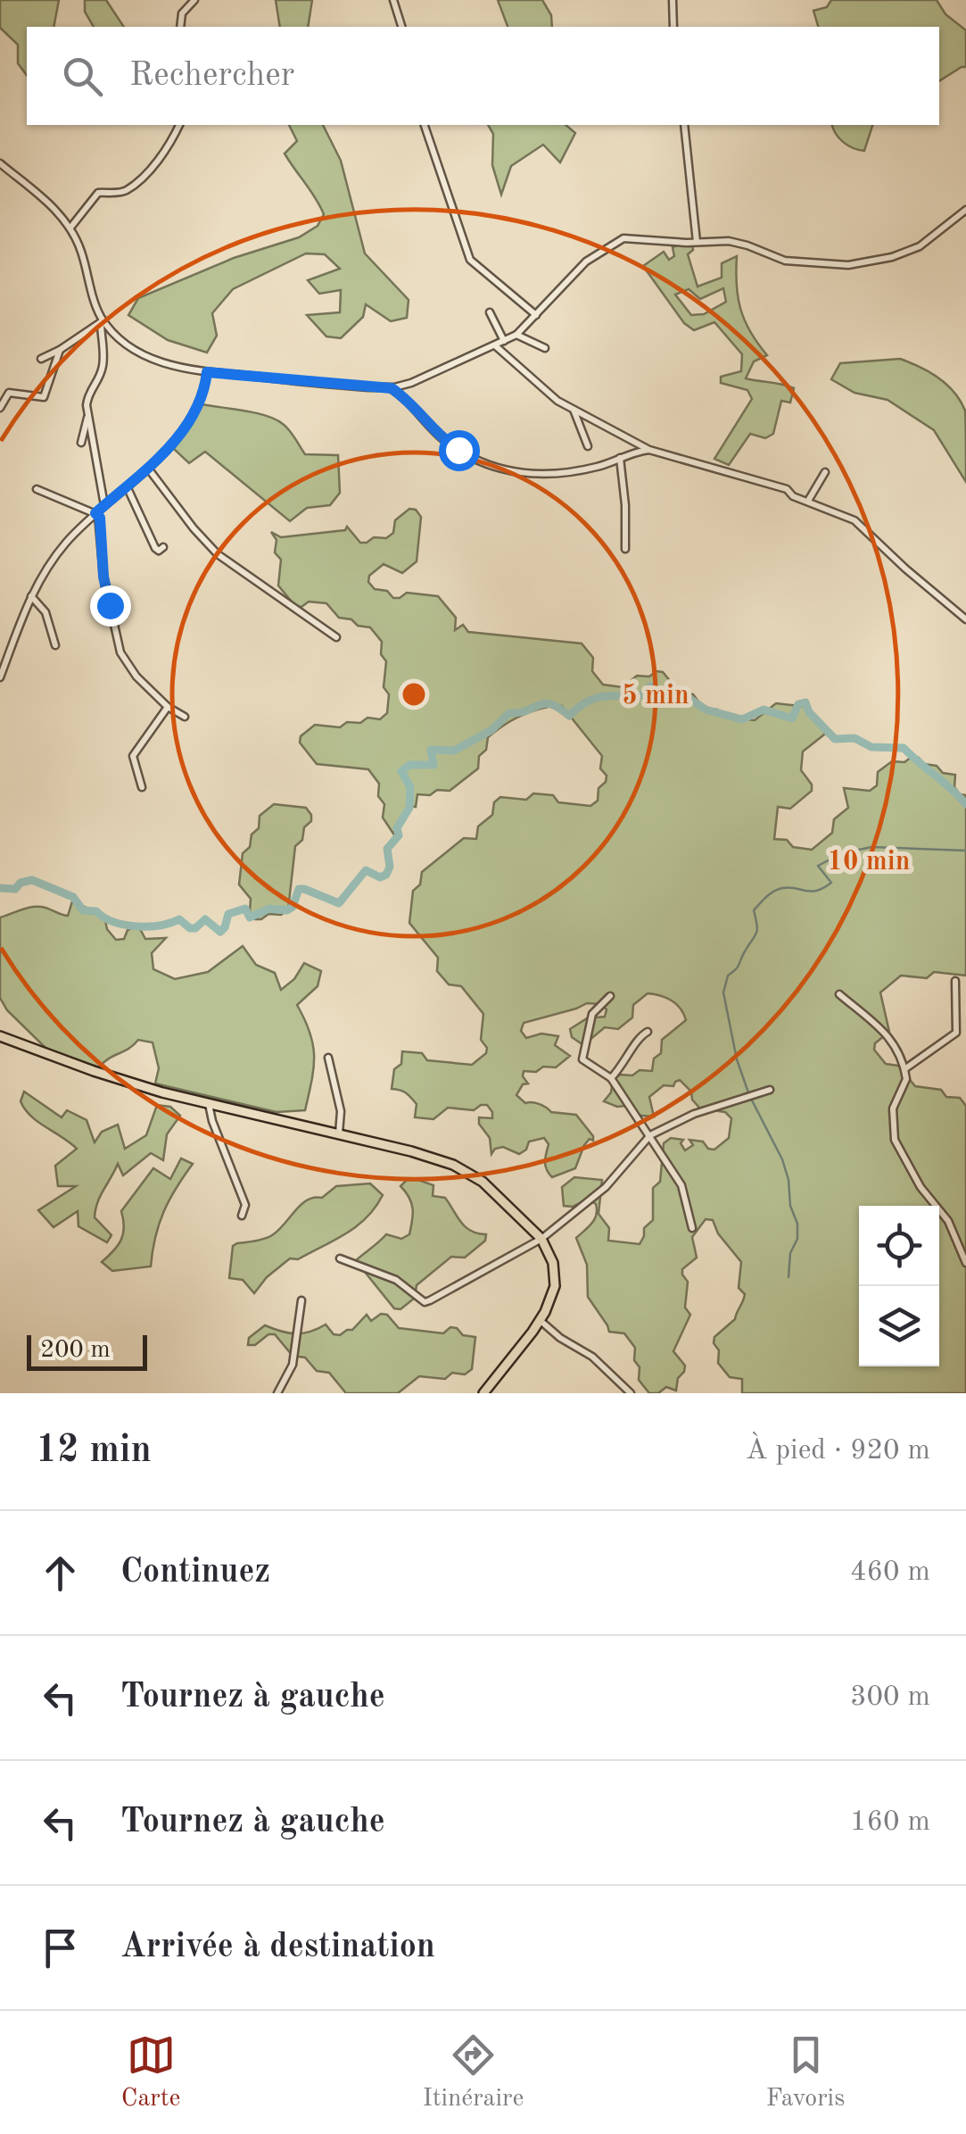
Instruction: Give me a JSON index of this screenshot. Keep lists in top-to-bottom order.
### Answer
{
  "scale_bar": "200 m",
  "page": {
    "search": "Rechercher",
    "scale": "200 m",
    "heading": ["12 min", "À pied · 920 m"],
    "list": [
      ["Continuez", "460 m"],
      ["Tournez à gauche", "300 m"],
      ["Tournez à gauche", "160 m"],
      "Arrivée à destination"
    ],
    "nav": ["Carte", "Itinéraire", "Favoris"]
  },
  "rings": ["5 min", "10 min"]
}
